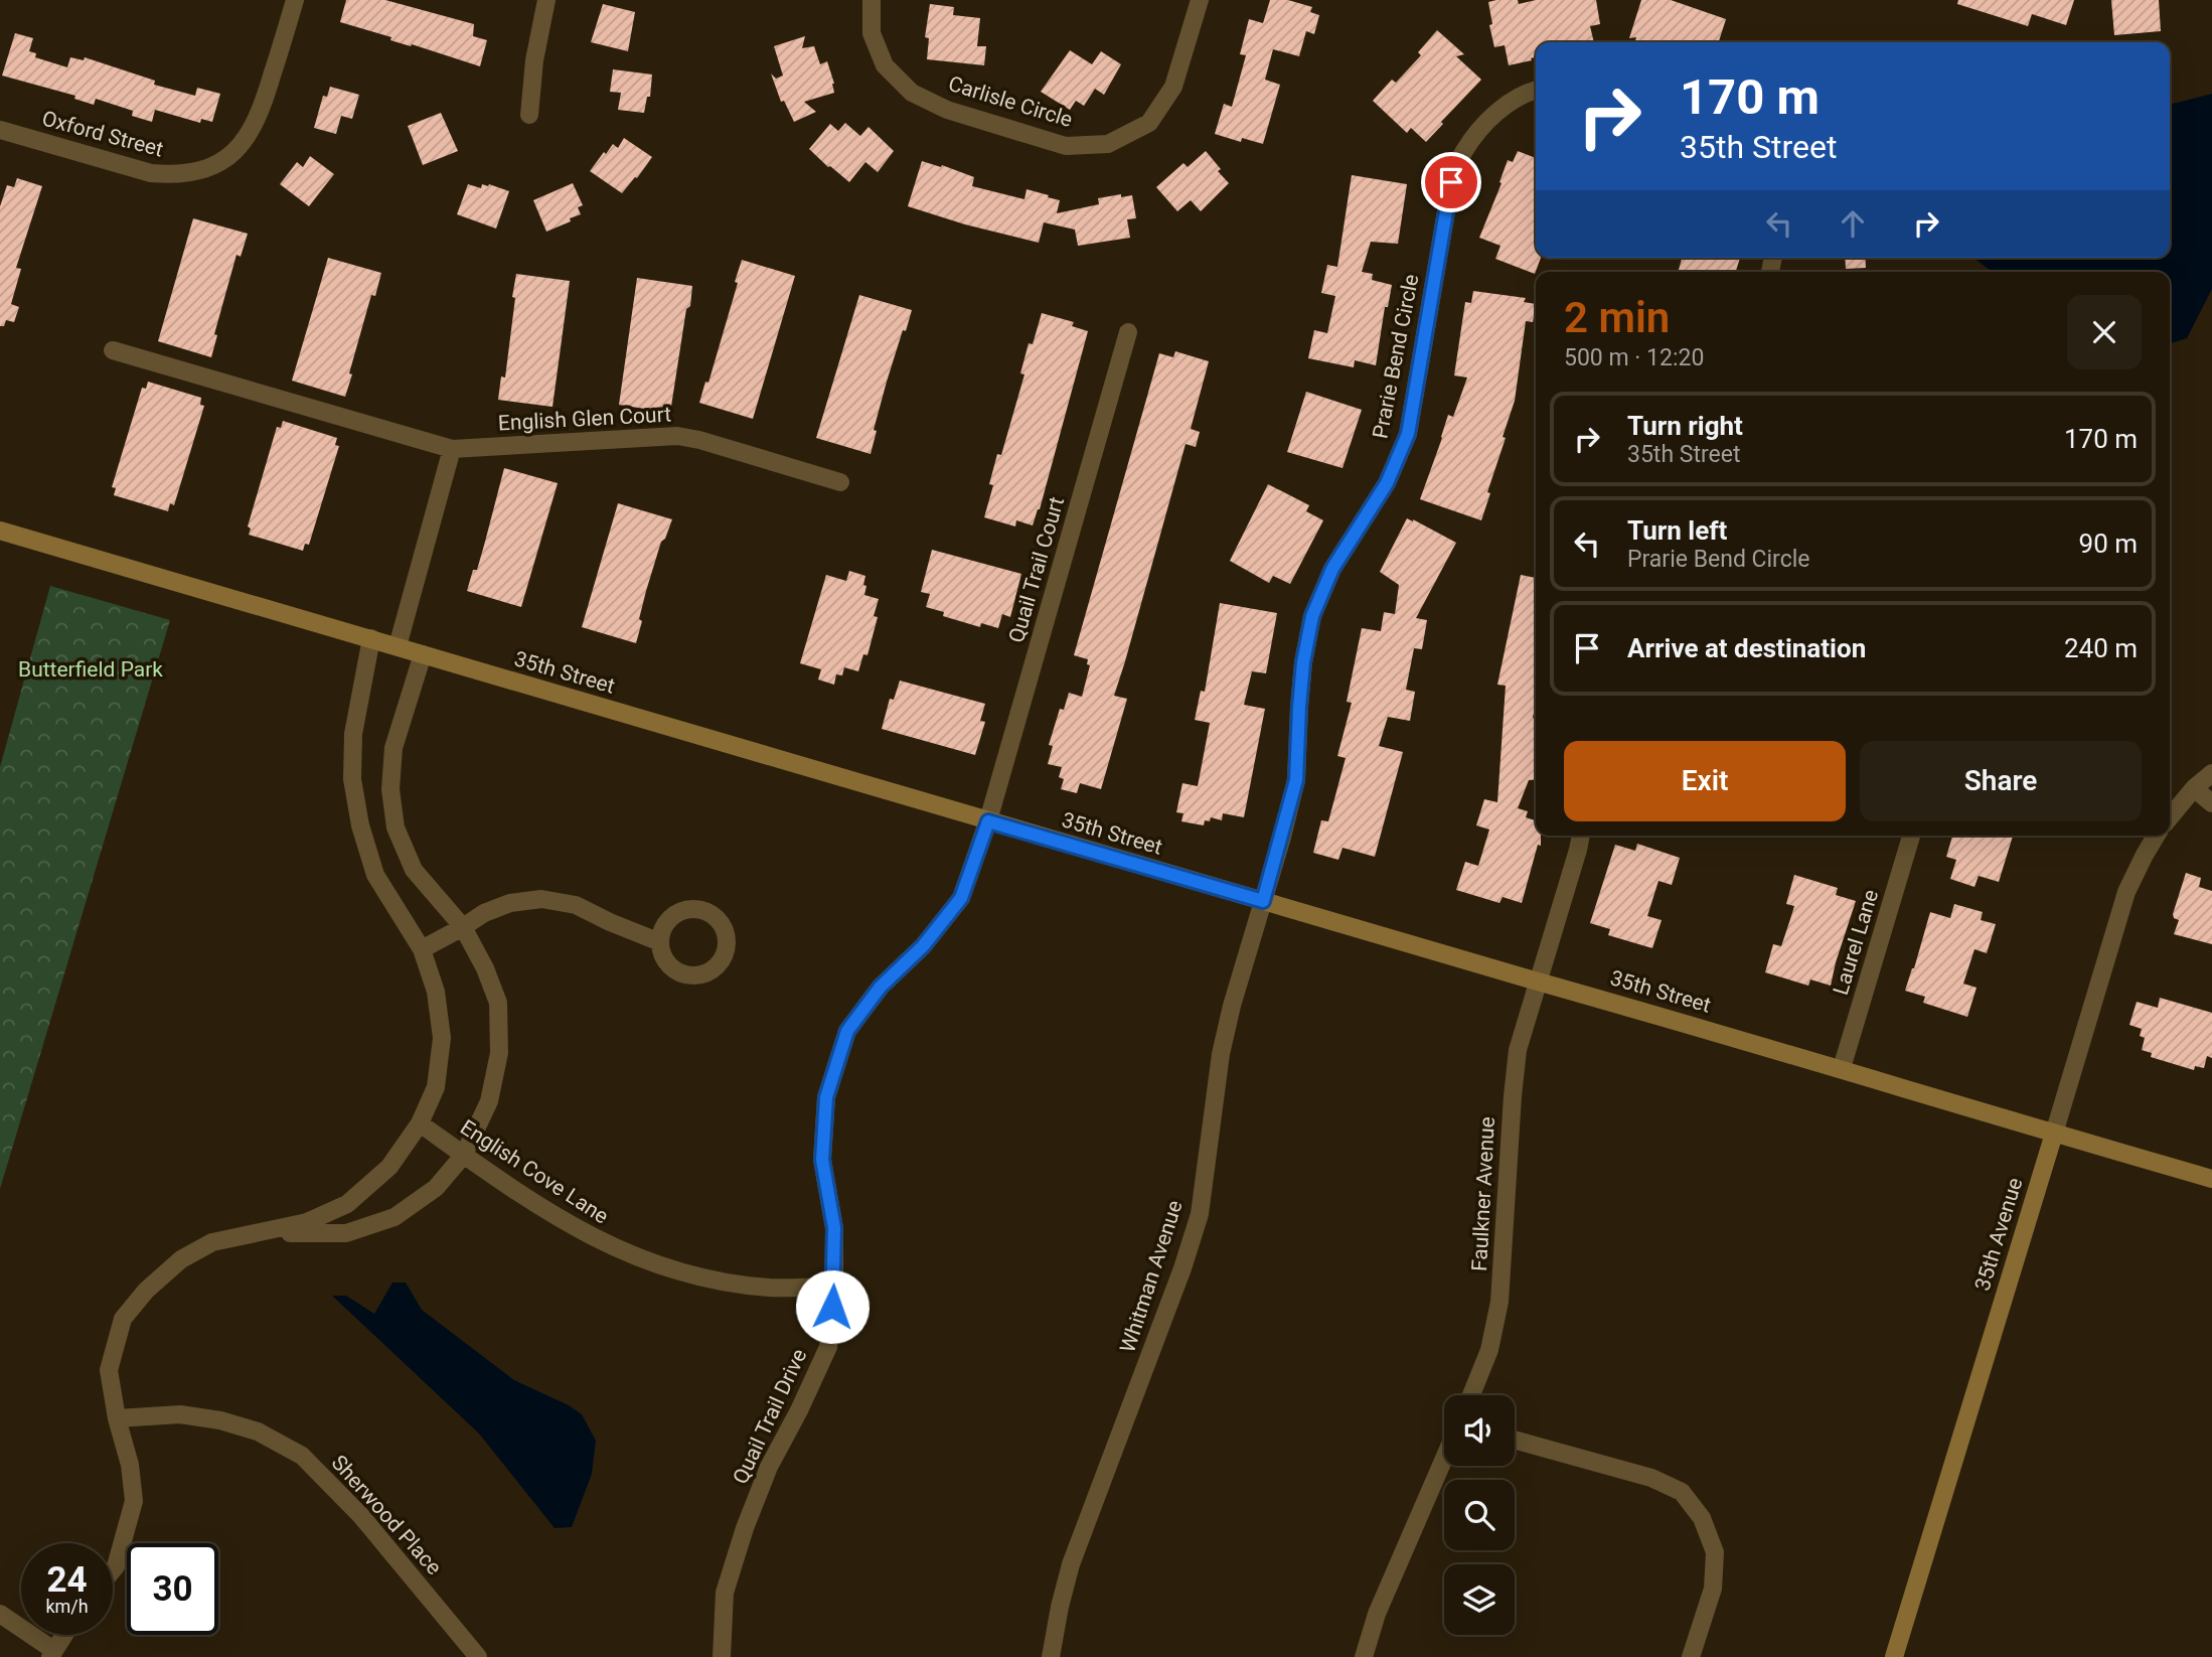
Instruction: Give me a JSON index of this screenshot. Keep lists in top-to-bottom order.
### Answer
{
  "streets": {
    "street": [
      "Carlisle Circle",
      "Oxford Street",
      "Prarie Bend Circle",
      "English Glen Court",
      "Quail Trail Court",
      "35th Street",
      "Laurel Lane",
      "English Cove Lane",
      "Faulkner Avenue",
      "35th Avenue",
      "Whitman Avenue",
      "Quail Trail Drive",
      "Sherwood Place"
    ]
  },
  "crossings": [
    ["Prarie Bend Circle", "35th Street"],
    ["Prarie Bend Circle", "Whitman Avenue"],
    ["Quail Trail Court", "35th Street"],
    ["Quail Trail Court", "Quail Trail Drive"],
    ["35th Street", "Laurel Lane"],
    ["35th Street", "Faulkner Avenue"],
    ["35th Street", "35th Avenue"],
    ["35th Street", "Whitman Avenue"],
    ["35th Street", "Quail Trail Drive"],
    ["English Cove Lane", "Quail Trail Drive"]
  ],
  "parks": ["Butterfield Park"],
  "page": {
    "turn": ["170 m", "35th Street"],
    "heading": ["2 min", "500 m · 12:20"],
    "list": [
      {
        "name": "Turn right",
        "note": "35th Street",
        "value": "170 m"
      },
      {
        "name": "Turn left",
        "note": "Prarie Bend Circle",
        "value": "90 m"
      },
      {
        "name": "Arrive at destination",
        "value": "240 m"
      }
    ],
    "buttons": ["Exit", "Share"],
    "speed": "24 km/h",
    "limit": "30"
  }
}
